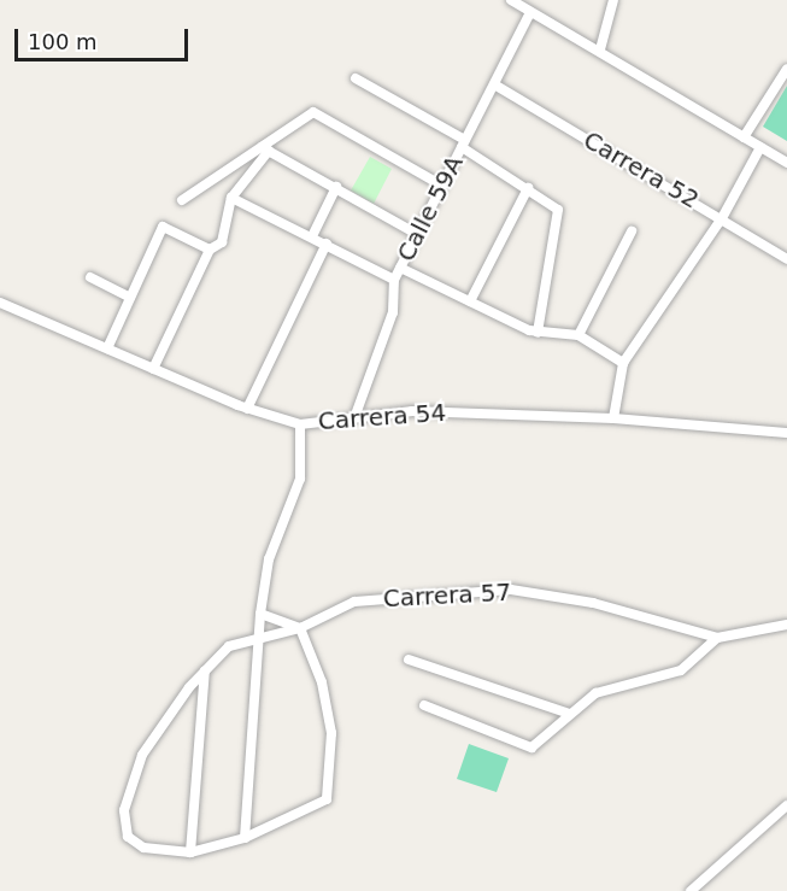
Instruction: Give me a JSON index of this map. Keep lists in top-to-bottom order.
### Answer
{
  "streets": {
    "street": [
      "Carrera 52",
      "Calle 59A",
      "Carrera 54",
      "Carrera 57"
    ]
  },
  "crossings": [
    ["Carrera 52", "Calle 59A"],
    ["Calle 59A", "Carrera 54"]
  ],
  "scale_bar": "100 m"
}
